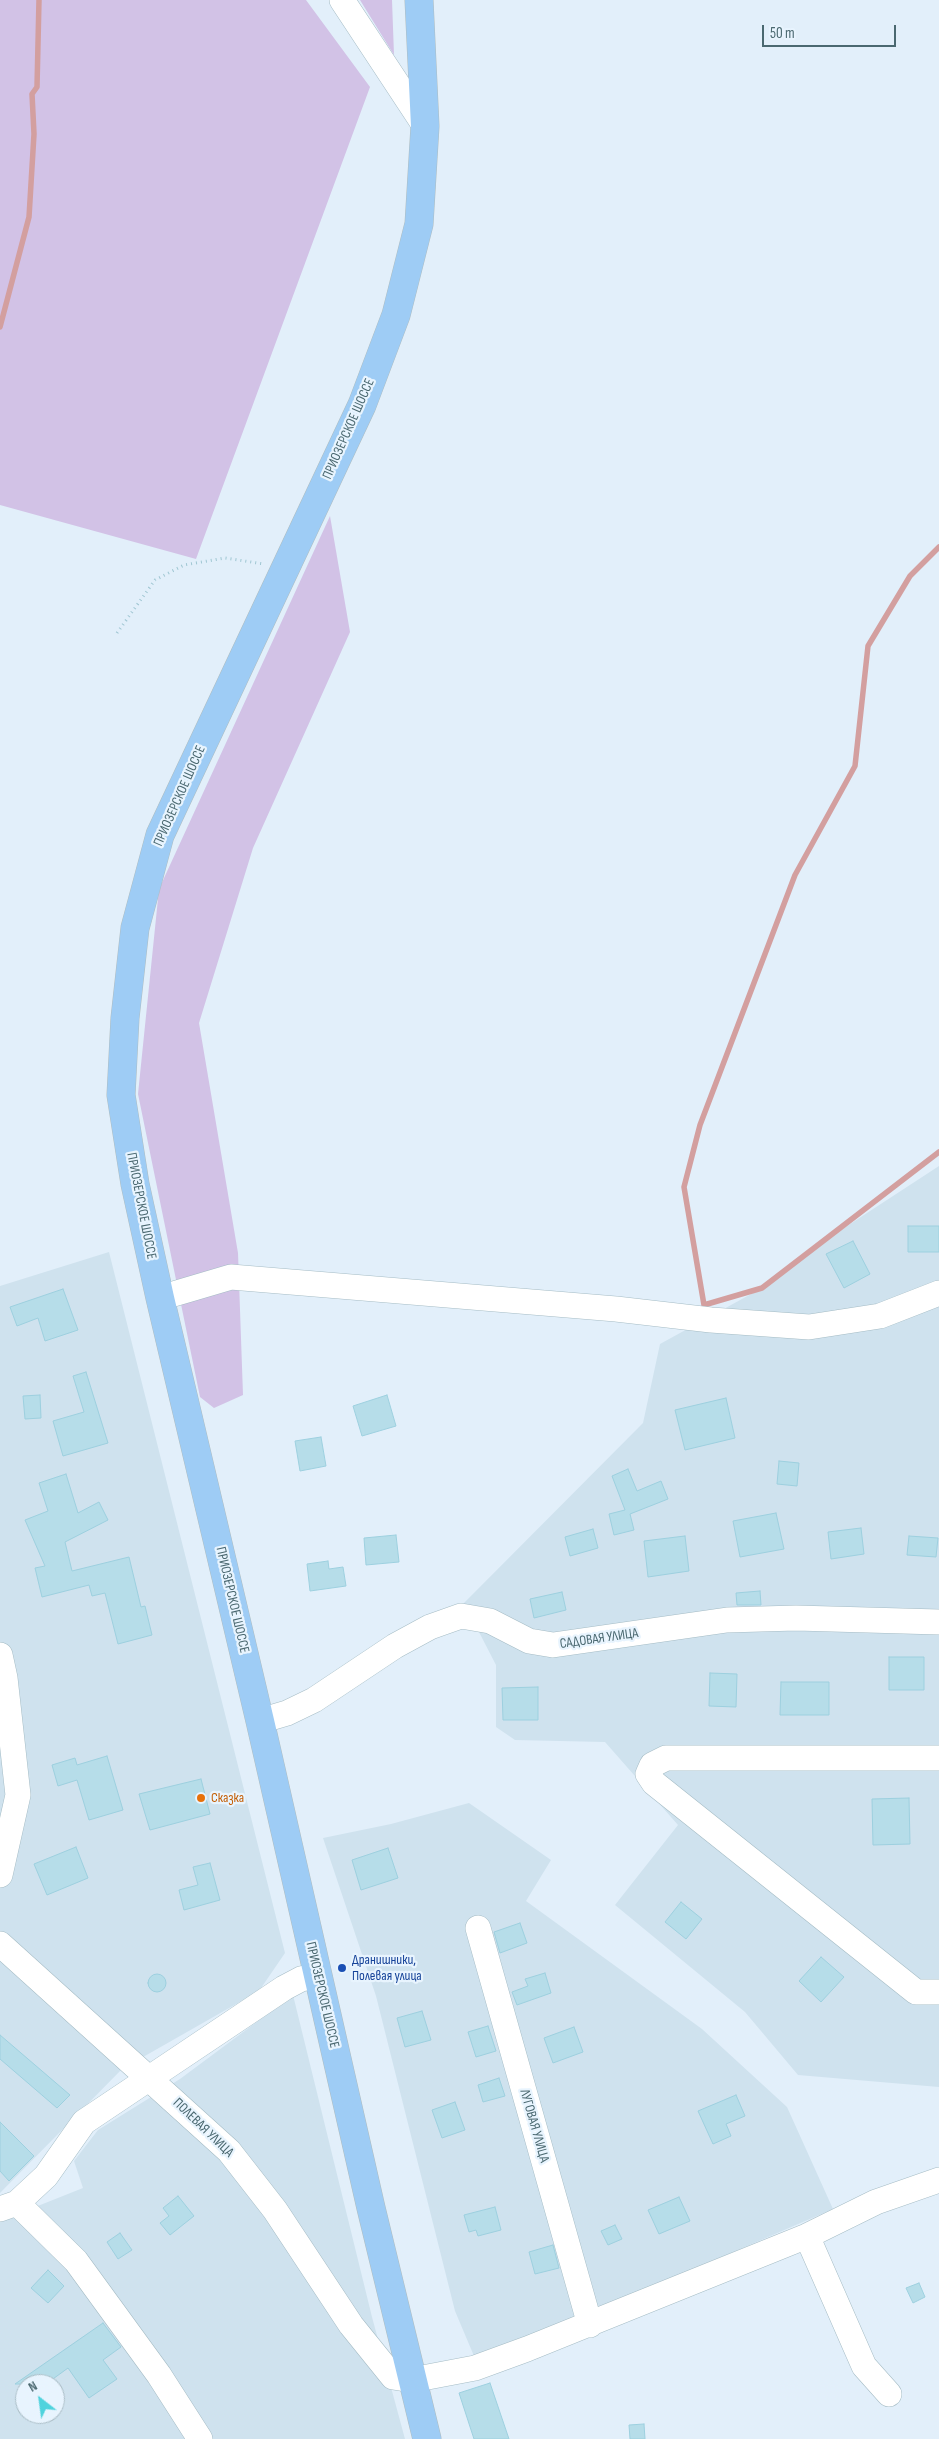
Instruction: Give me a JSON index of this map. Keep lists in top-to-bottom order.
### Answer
{
  "streets": {
    "main road": ["ПРИОЗЕРСКОЕ ШОССЕ"],
    "street": ["САДОВАЯ УЛИЦА", "ЛУГОВАЯ УЛИЦА", "ПОЛЕВАЯ УЛИЦА"]
  },
  "crossings": [
    ["ПРИОЗЕРСКОЕ ШОССЕ", "САДОВАЯ УЛИЦА"],
    ["ПРИОЗЕРСКОЕ ШОССЕ", "ПОЛЕВАЯ УЛИЦА"]
  ],
  "places": ["Сказка", "Дранишники, Полевая улица"],
  "scale_bar": "50 m",
  "north": "top left"
}
